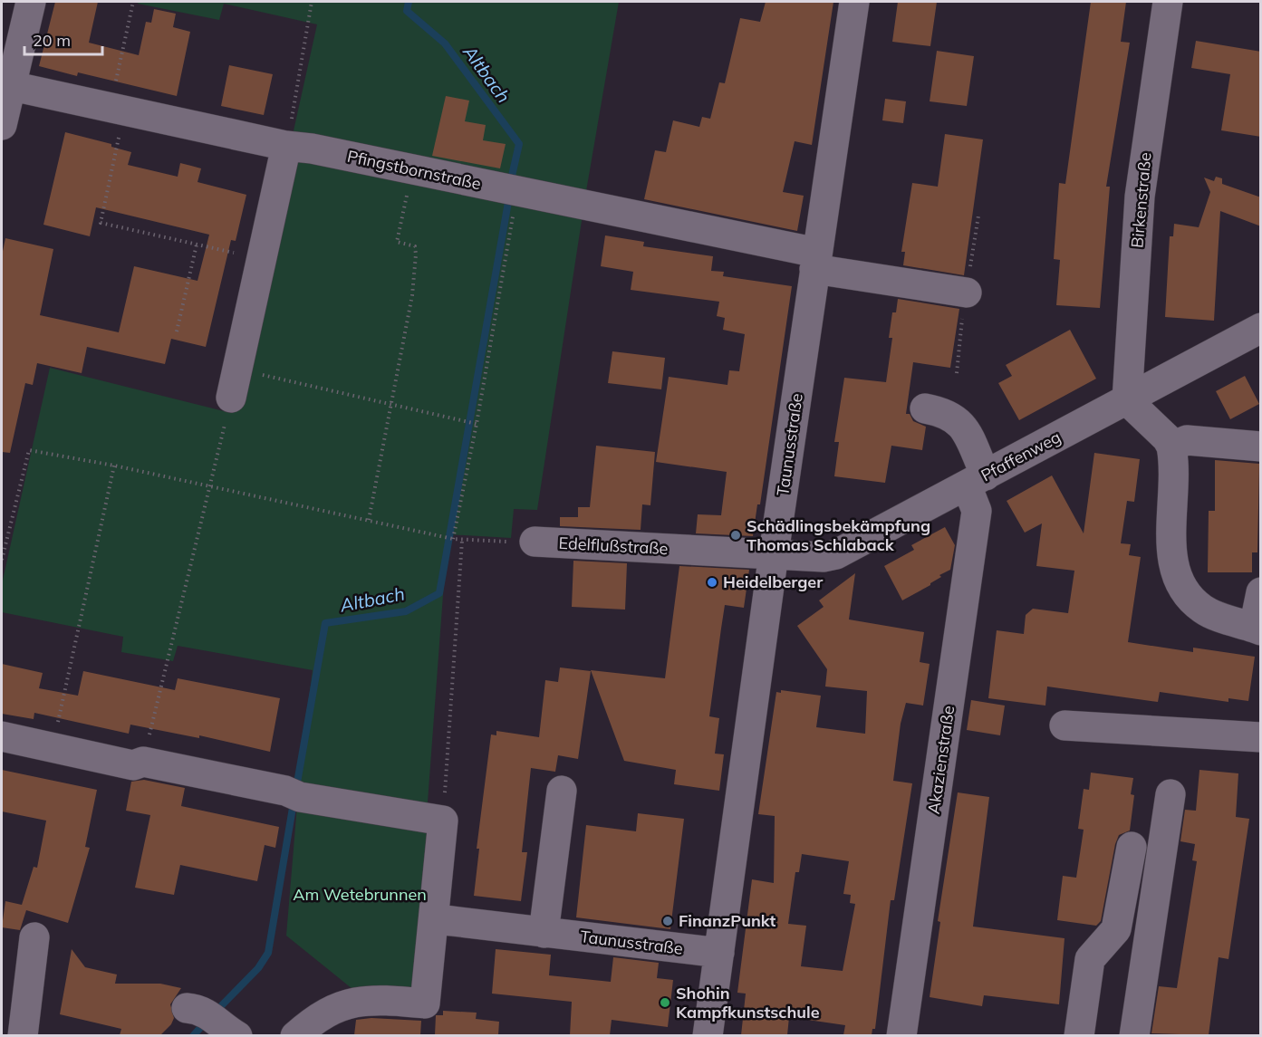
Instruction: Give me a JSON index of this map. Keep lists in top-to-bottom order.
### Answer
{
  "streets": {
    "street": [
      "Pfingstbornstraße",
      "Birkenstraße",
      "Taunusstraße",
      "Pfaffenweg",
      "Edelflußstraße",
      "Akazienstraße"
    ]
  },
  "crossings": [
    ["Pfingstbornstraße", "Taunusstraße"],
    ["Birkenstraße", "Pfaffenweg"],
    ["Taunusstraße", "Pfaffenweg"],
    ["Taunusstraße", "Edelflußstraße"],
    ["Pfaffenweg", "Edelflußstraße"],
    ["Pfaffenweg", "Akazienstraße"]
  ],
  "water": ["Altbach"],
  "parks": ["Am Wetebrunnen"],
  "places": [
    "Schädlingsbekämpfung Thomas Schlaback",
    "Heidelberger",
    "FinanzPunkt",
    "Shohin Kampfkunstschule"
  ],
  "scale_bar": "20 m"
}
